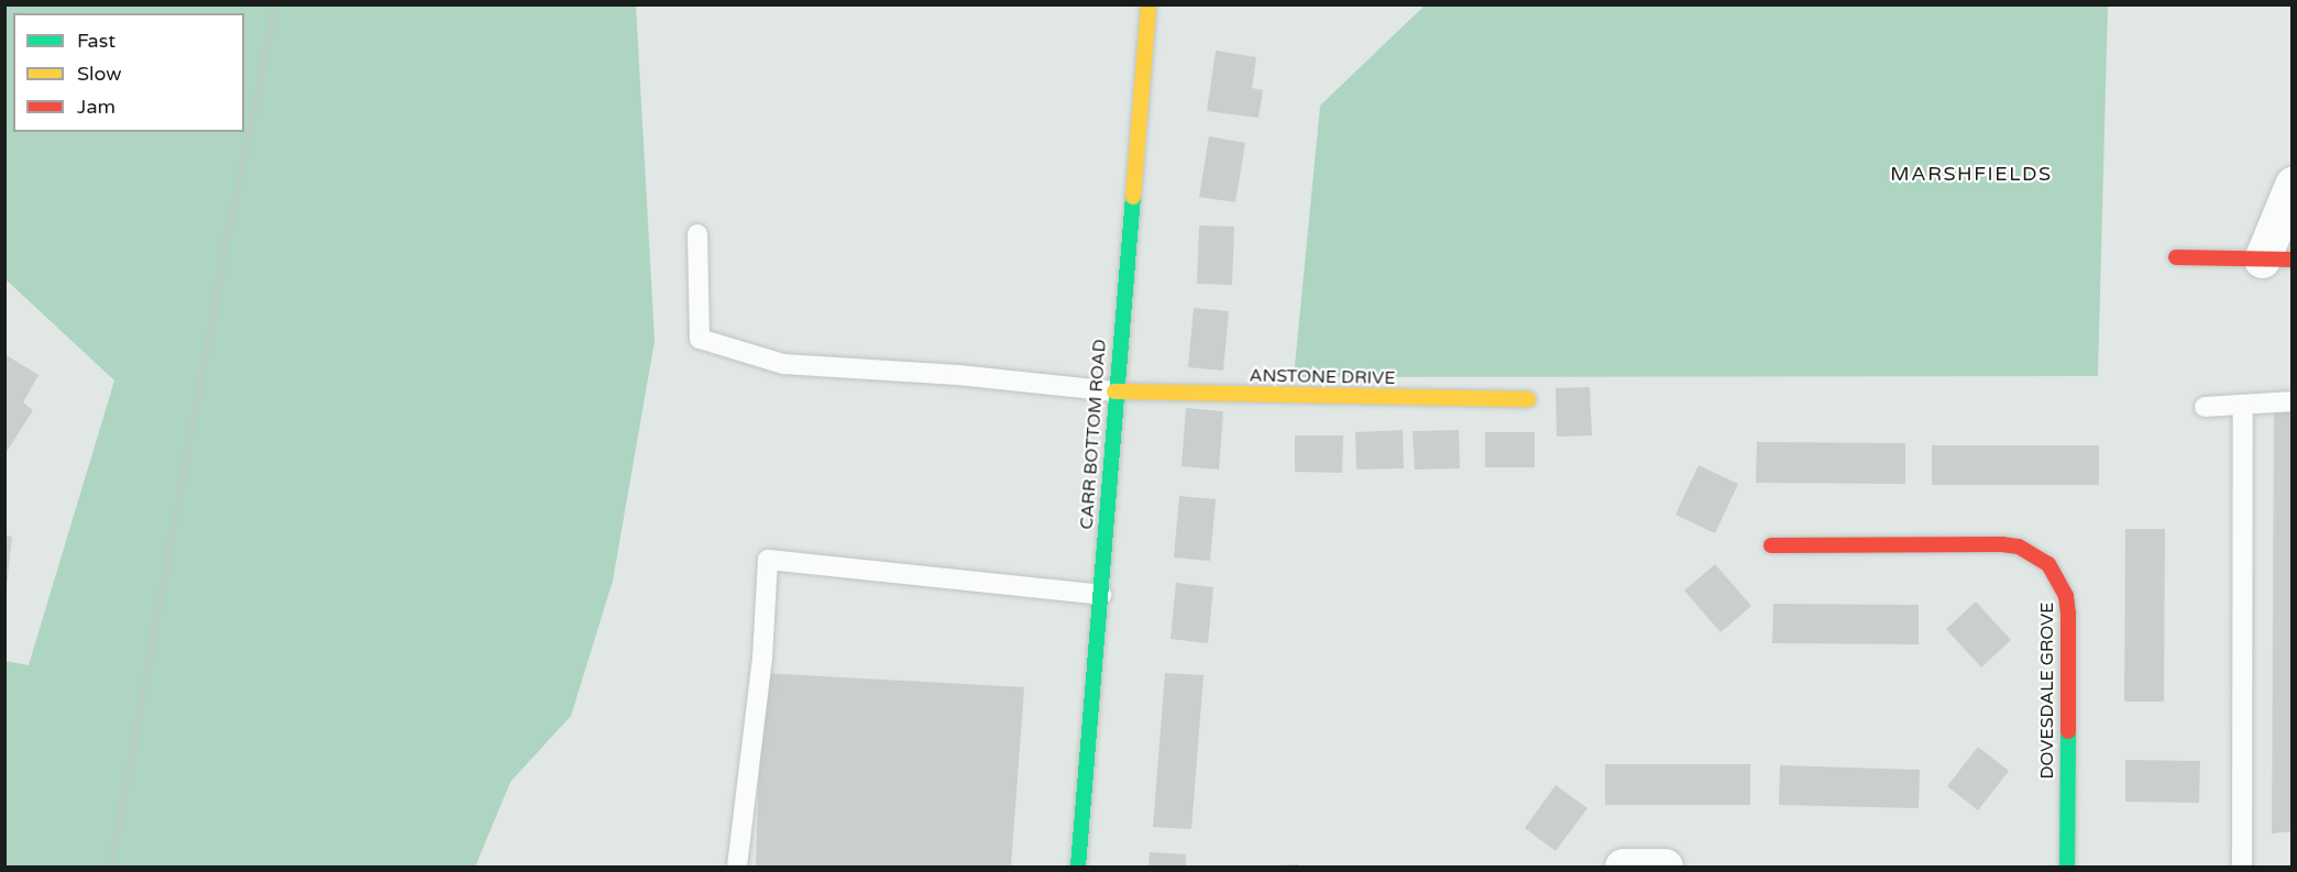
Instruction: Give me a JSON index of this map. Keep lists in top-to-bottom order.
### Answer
{
  "streets": {
    "street": ["ANSTONE DRIVE", "CARR BOTTOM ROAD", "DOVESDALE GROVE"]
  },
  "crossings": [
    ["ANSTONE DRIVE", "CARR BOTTOM ROAD"]
  ],
  "districts": ["MARSHFIELDS"],
  "legend": ["Fast", "Slow", "Jam"]
}
